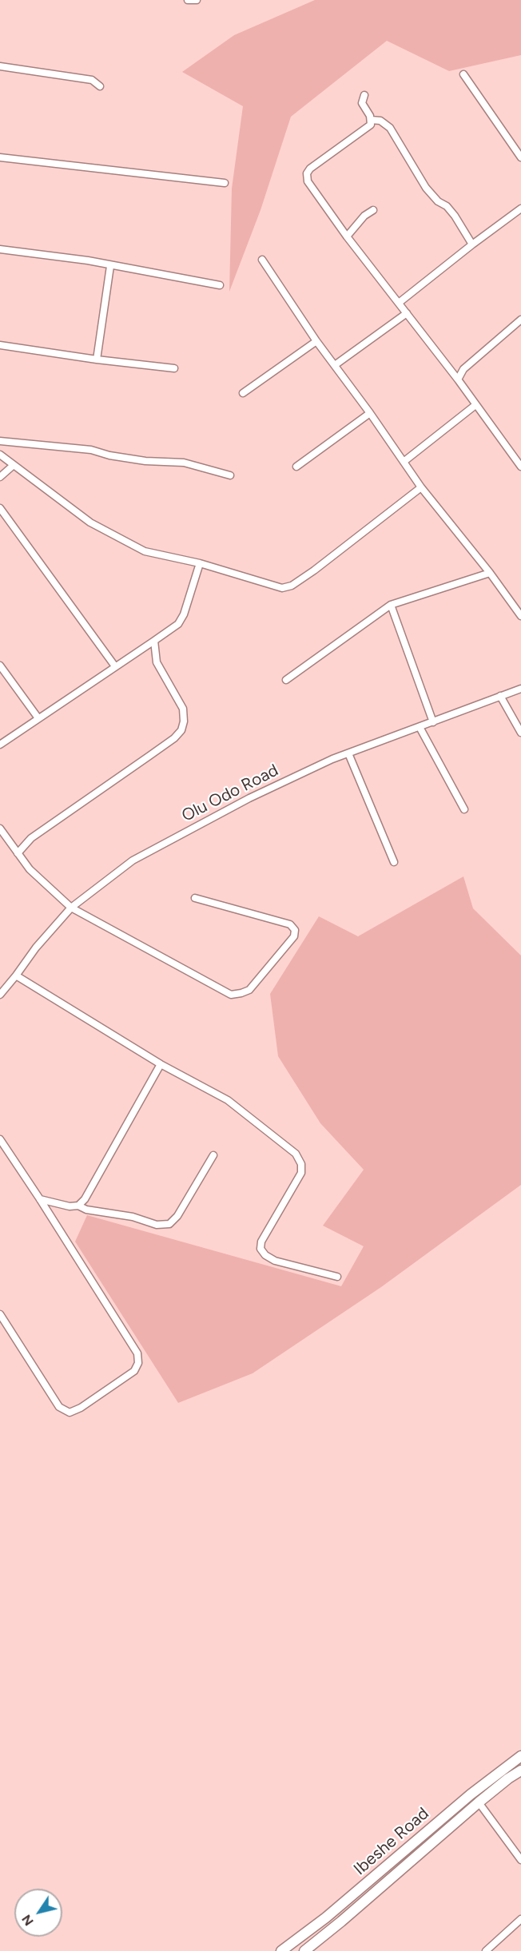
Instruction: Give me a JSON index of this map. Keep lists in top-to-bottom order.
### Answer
{
  "streets": {
    "main road": ["Ibeshe Road"],
    "street": ["Olu Odo Road"]
  },
  "north": "bottom left"
}
